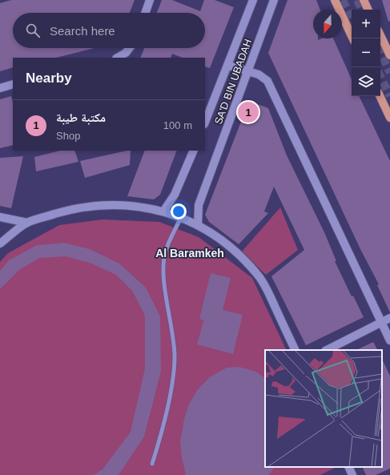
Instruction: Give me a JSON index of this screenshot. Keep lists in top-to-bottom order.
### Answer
{
  "streets": {
    "main road": ["SA'D BIN UBADAH"]
  },
  "districts": ["Al Baramkeh"],
  "north": "bottom",
  "page": {
    "map_buttons": ["+", "−"],
    "search": "Search here",
    "heading": "Nearby",
    "list": [
      {
        "mark": "1",
        "name": "مكتبة طيبة",
        "note": "Shop",
        "value": "100 m"
      }
    ],
    "pins": "1"
  }
}
